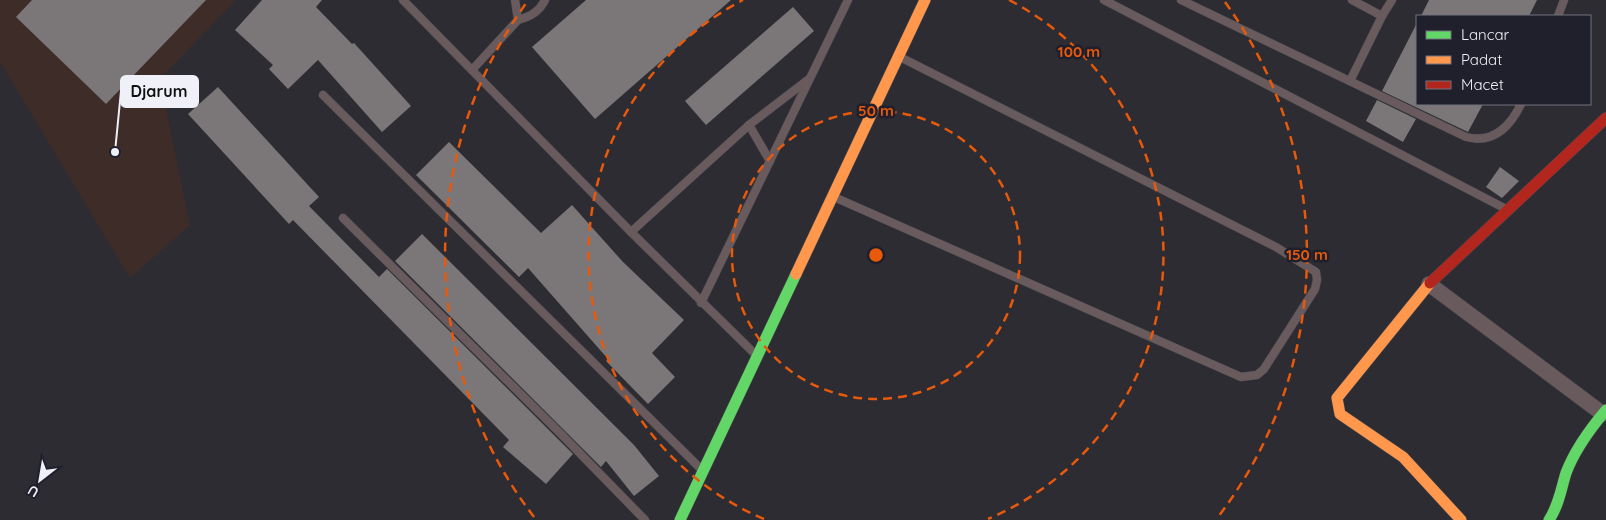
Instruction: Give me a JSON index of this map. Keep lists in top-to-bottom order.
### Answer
{
  "places": ["Djarum"],
  "legend": ["Lancar", "Padat", "Macet"],
  "north": "bottom left",
  "rings": ["100 m", "50 m", "150 m"]
}
